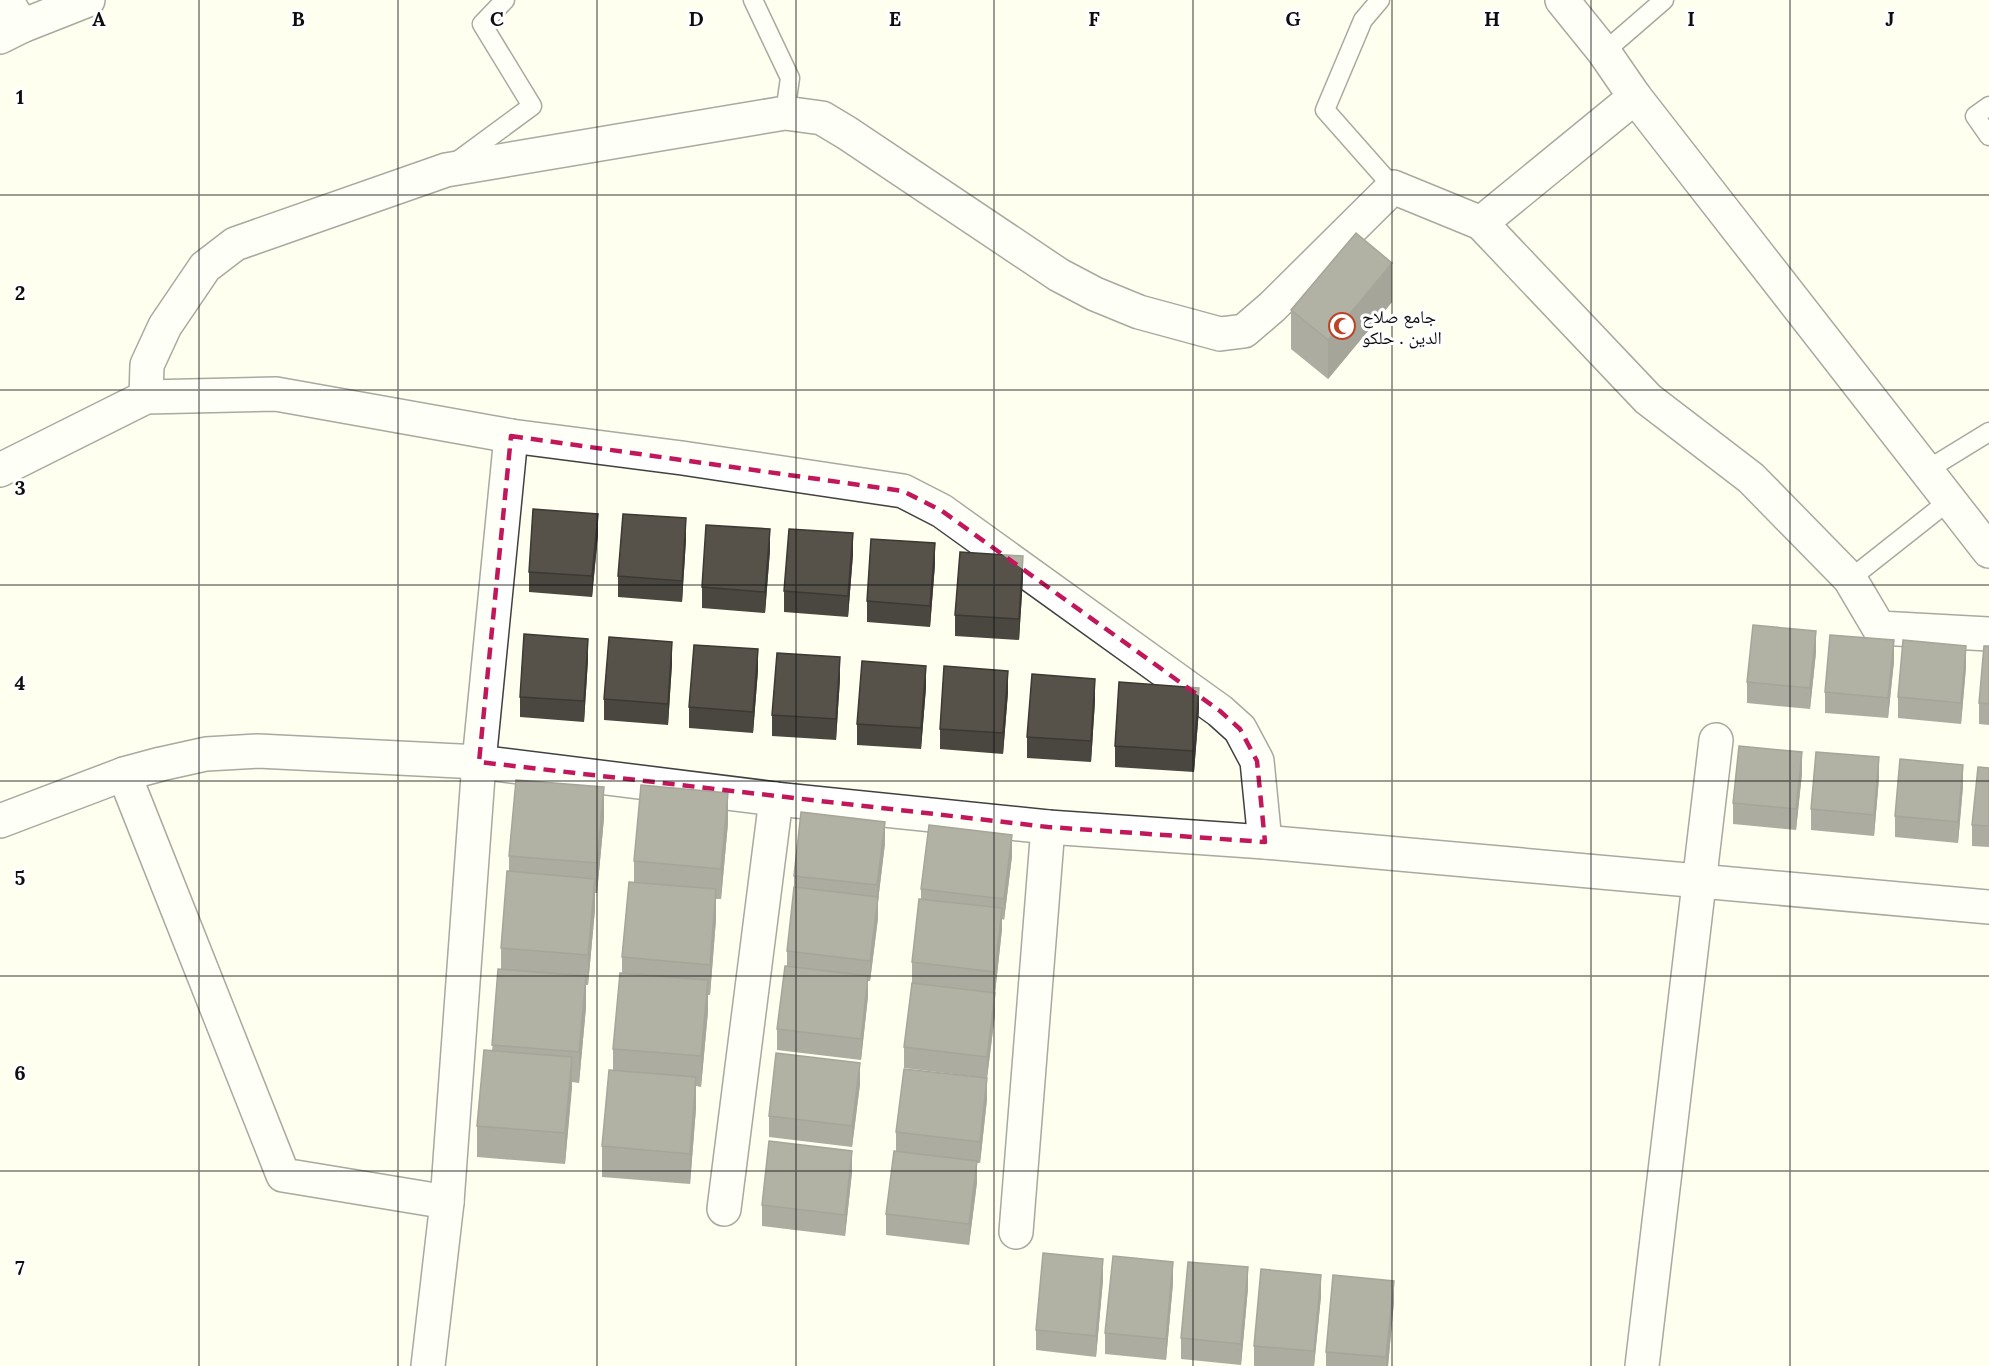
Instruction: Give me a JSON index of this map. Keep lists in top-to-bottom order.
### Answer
{
  "places": {
    "mosque": ["جامع صلاح الدين . حلكو"]
  },
  "grid": {
    "columns": [
      "A",
      "B",
      "C",
      "D",
      "E",
      "F",
      "G",
      "H",
      "I",
      "J"
    ],
    "rows": [
      "1",
      "2",
      "3",
      "4",
      "5",
      "6",
      "7"
    ]
  }
}
